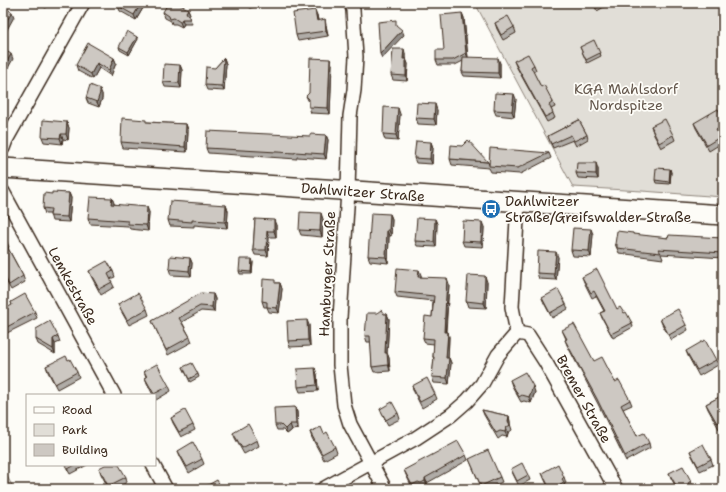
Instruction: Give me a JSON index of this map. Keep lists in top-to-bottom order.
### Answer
{
  "streets": {
    "main road": ["Dahlwitzer Straße"],
    "street": ["Hamburger Straße", "Lemkestraße", "Bremer Straße"]
  },
  "crossings": [
    ["Dahlwitzer Straße", "Hamburger Straße"]
  ],
  "parks": ["KGA Mahlsdorf Nordspitze"],
  "places": {
    "bus stop": ["Dahlwitzer Straße/Greifswalder Straße"]
  },
  "legend": ["Road", "Park", "Building"]
}
